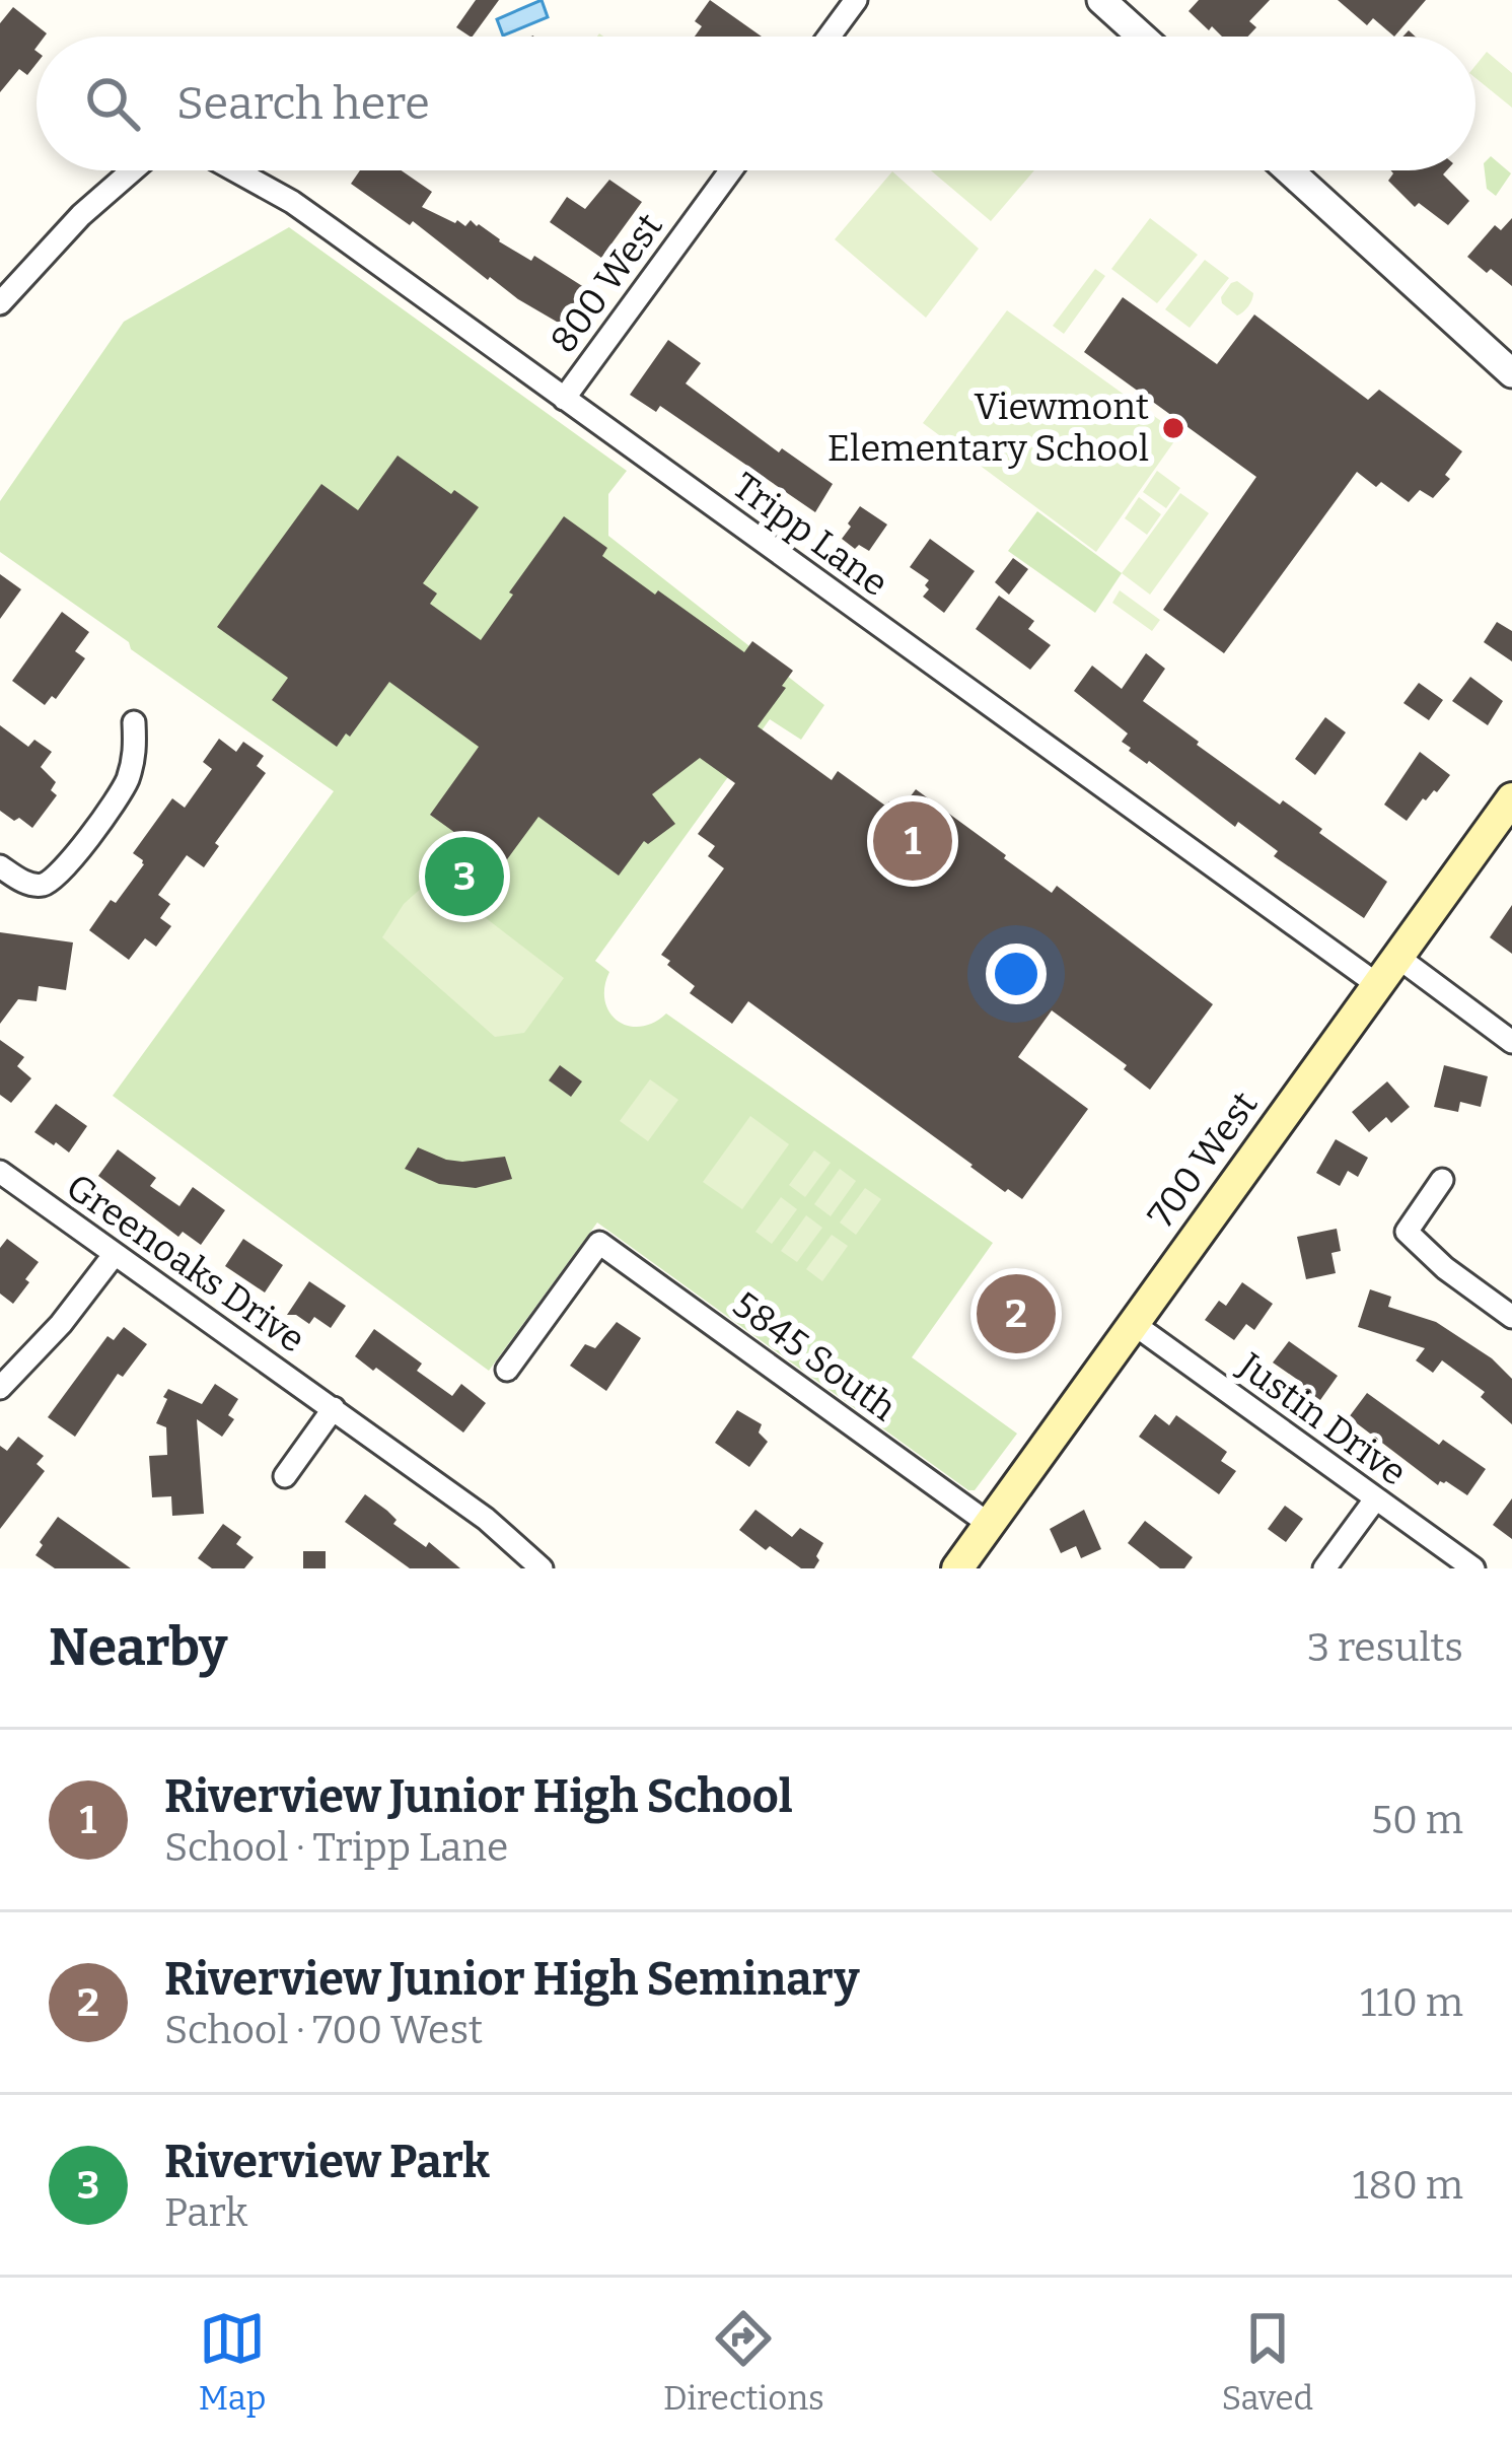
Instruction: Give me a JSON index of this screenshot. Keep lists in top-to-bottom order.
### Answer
{
  "streets": {
    "main road": ["700 West"],
    "street": [
      "800 West",
      "Tripp Lane",
      "Greenoaks Drive",
      "5845 South",
      "Justin Drive"
    ]
  },
  "crossings": [
    ["800 West", "Tripp Lane"],
    ["Tripp Lane", "700 West"],
    ["700 West", "5845 South"],
    ["700 West", "Justin Drive"]
  ],
  "places": ["Viewmont Elementary School"],
  "page": {
    "search": "Search here",
    "pins": ["1", "3", "2"],
    "heading": ["Nearby", "3 results"],
    "list": [
      {
        "mark": "1",
        "name": "Riverview Junior High School",
        "note": "School · Tripp Lane",
        "value": "50 m"
      },
      {
        "mark": "2",
        "name": "Riverview Junior High Seminary",
        "note": "School · 700 West",
        "value": "110 m"
      },
      {
        "mark": "3",
        "name": "Riverview Park",
        "note": "Park",
        "value": "180 m"
      }
    ],
    "nav": ["Map", "Directions", "Saved"]
  }
}
